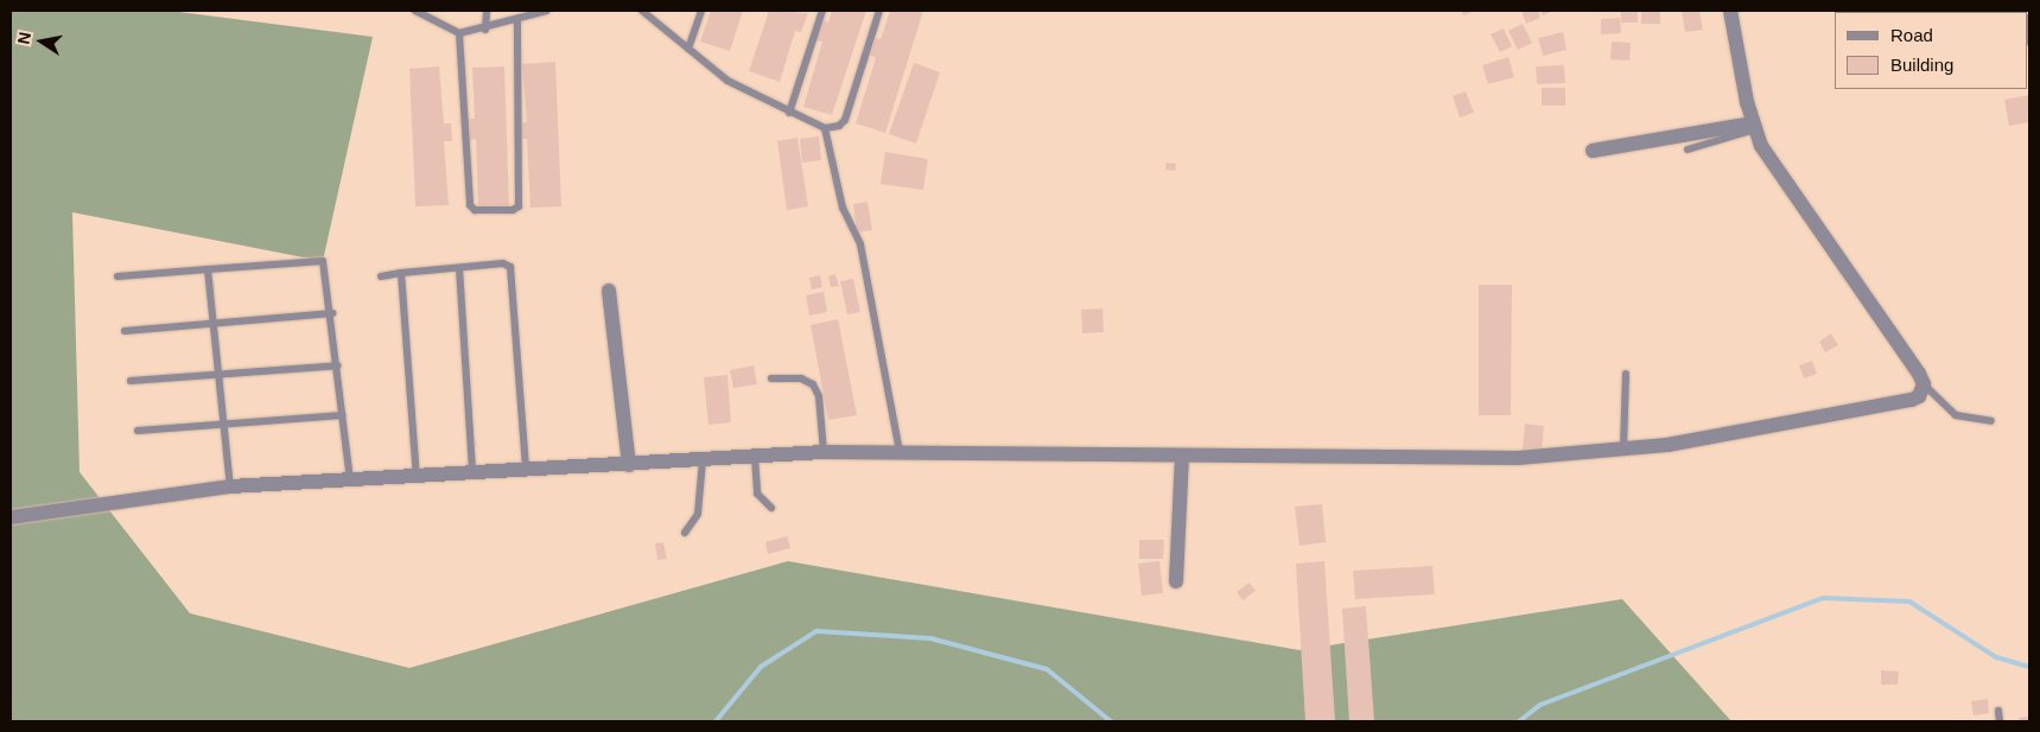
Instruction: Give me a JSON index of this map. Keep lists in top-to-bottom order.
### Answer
{
  "legend": ["Road", "Building"],
  "north": "left"
}
